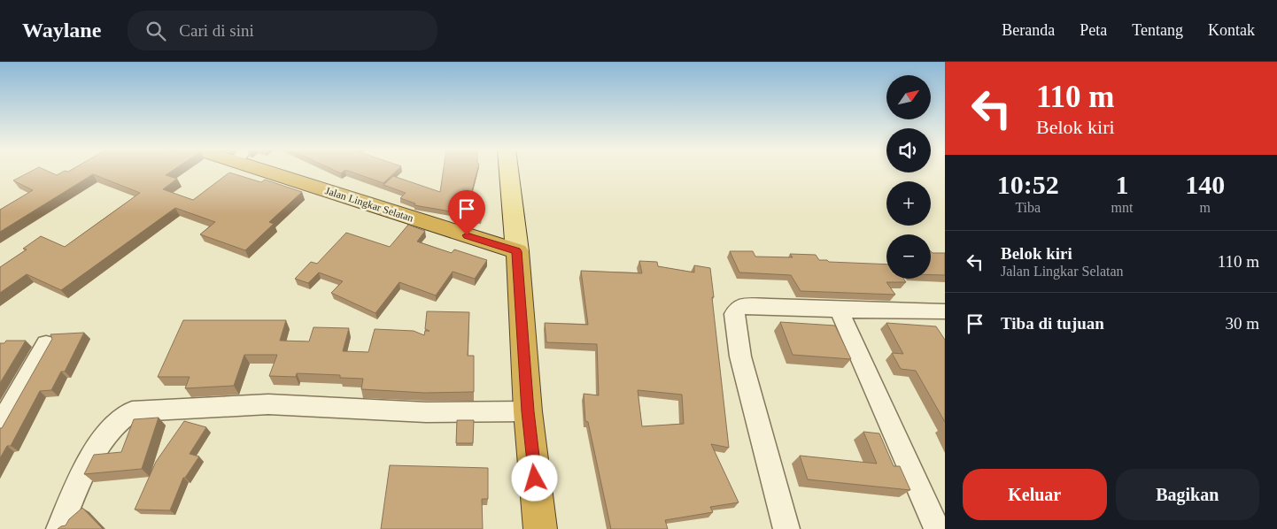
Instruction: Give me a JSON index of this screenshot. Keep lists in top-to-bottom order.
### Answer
{
  "streets": {
    "highway": ["Jalan Lingkar Selatan"]
  },
  "north": "top right",
  "page": {
    "header": "Waylane",
    "search": "Cari di sini",
    "nav": [
      "Beranda",
      "Peta",
      "Tentang",
      "Kontak"
    ],
    "turn": ["110 m", "Belok kiri"],
    "map_buttons": ["+", "−"],
    "eta": [
      "10:52",
      "Tiba",
      "1",
      "mnt",
      "140",
      "m"
    ],
    "list": [
      {
        "name": "Belok kiri",
        "note": "Jalan Lingkar Selatan",
        "value": "110 m"
      },
      {
        "name": "Tiba di tujuan",
        "value": "30 m"
      }
    ],
    "buttons": ["Keluar", "Bagikan"]
  }
}
